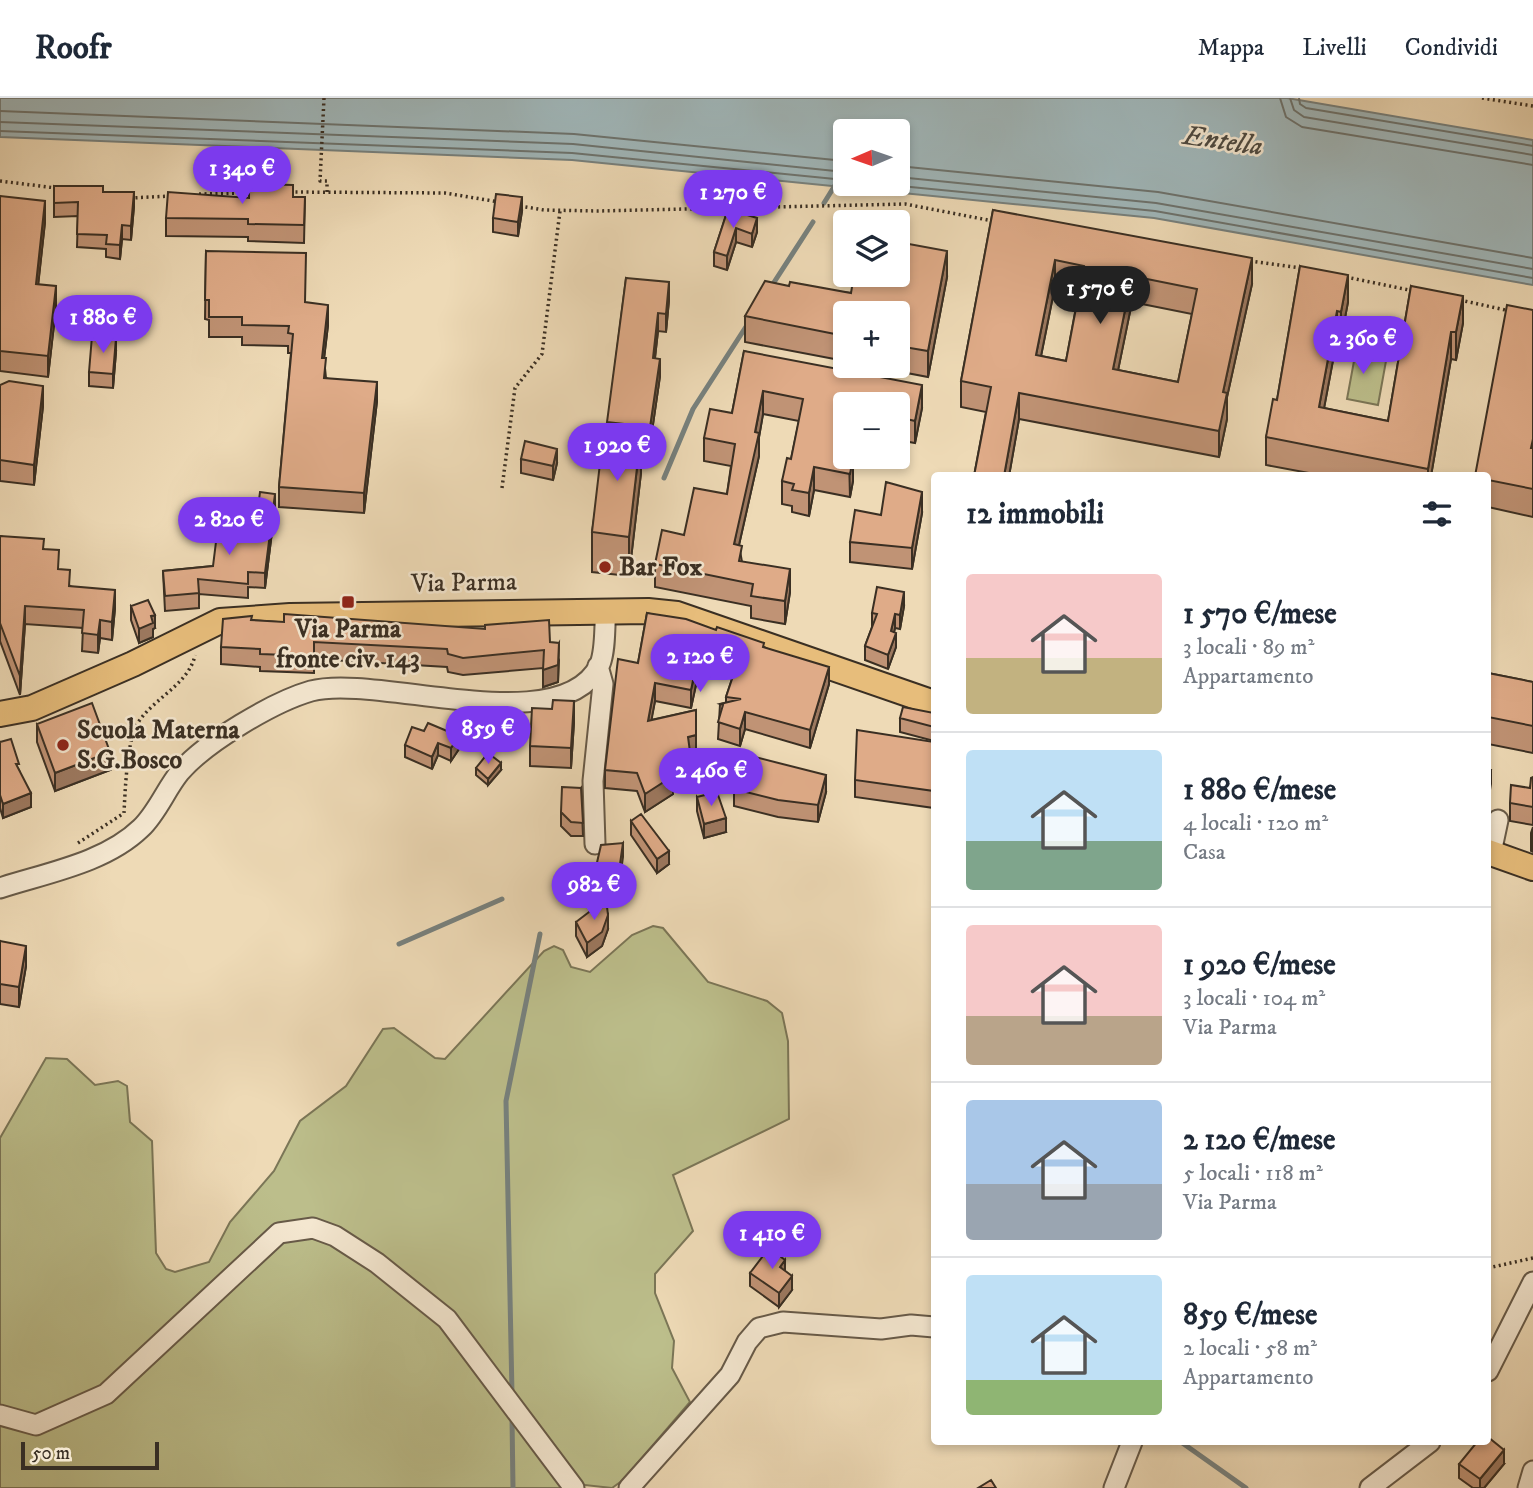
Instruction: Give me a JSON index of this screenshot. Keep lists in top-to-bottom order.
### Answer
{
  "streets": {
    "main road": ["Via Parma"]
  },
  "water": ["Entella"],
  "places": {
    "other": ["Bar Fox", "Scuola Materna S.G.Bosco"],
    "transit": ["Via Parma fronte civ. 143"]
  },
  "scale_bar": "50 m",
  "north": "left",
  "page": {
    "header": "Roofr",
    "nav": ["Mappa", "Livelli", "Condividi"],
    "map_buttons": ["+", "−"],
    "price": [
      "1 340 €",
      "1 270 €",
      "1 570 €",
      "1 880 €",
      "2 360 €",
      "1 920 €",
      "2 820 €",
      "2 120 €",
      "859 €",
      "2 460 €",
      "982 €",
      "1 410 €"
    ],
    "heading": "12 immobili",
    "list": [
      {
        "name": "1 570 €/mese",
        "note": "3 locali · 89 m² · Appartamento"
      },
      {
        "name": "1 880 €/mese",
        "note": "4 locali · 120 m² · Casa"
      },
      {
        "name": "1 920 €/mese",
        "note": "3 locali · 104 m² · Via Parma"
      },
      {
        "name": "2 120 €/mese",
        "note": "5 locali · 118 m² · Via Parma"
      },
      {
        "name": "859 €/mese",
        "note": "2 locali · 58 m² · Appartamento"
      }
    ],
    "scale": "50 m"
  }
}
